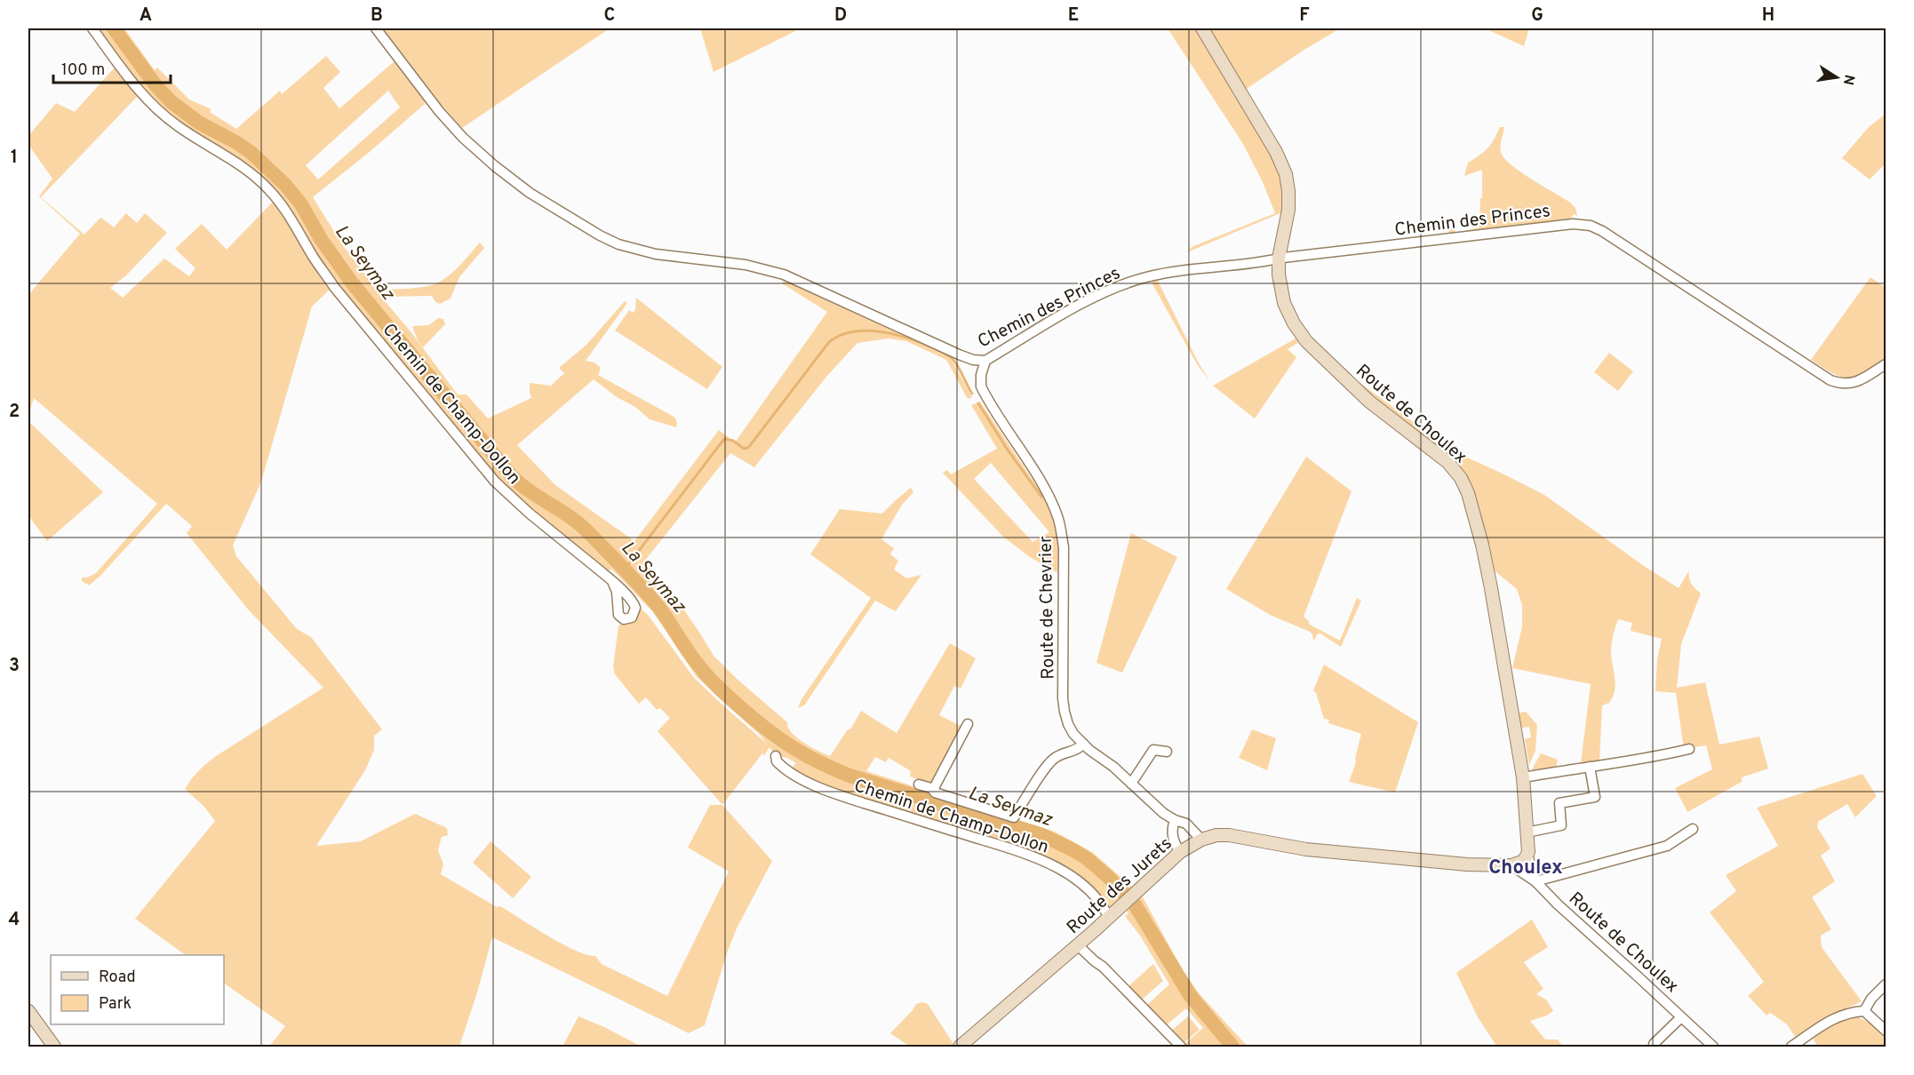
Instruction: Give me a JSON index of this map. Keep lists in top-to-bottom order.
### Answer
{
  "streets": {
    "street": [
      "Chemin des Princes",
      "Chemin de Champ-Dollon",
      "Route de Choulex",
      "Route de Chevrier",
      "Route des Jurets"
    ]
  },
  "crossings": [
    ["Chemin des Princes", "Route de Choulex"],
    ["Chemin des Princes", "Route de Chevrier"],
    ["Chemin de Champ-Dollon", "Route des Jurets"],
    ["Route de Choulex", "Route des Jurets"],
    ["Route de Chevrier", "Route des Jurets"]
  ],
  "districts": ["Choulex"],
  "water": ["La Seymaz"],
  "legend": ["Road", "Park"],
  "scale_bar": "100 m",
  "north": "right",
  "grid": {
    "columns": [
      "A",
      "B",
      "C",
      "D",
      "E",
      "F",
      "G",
      "H"
    ],
    "rows": [
      "1",
      "2",
      "3",
      "4"
    ]
  }
}
